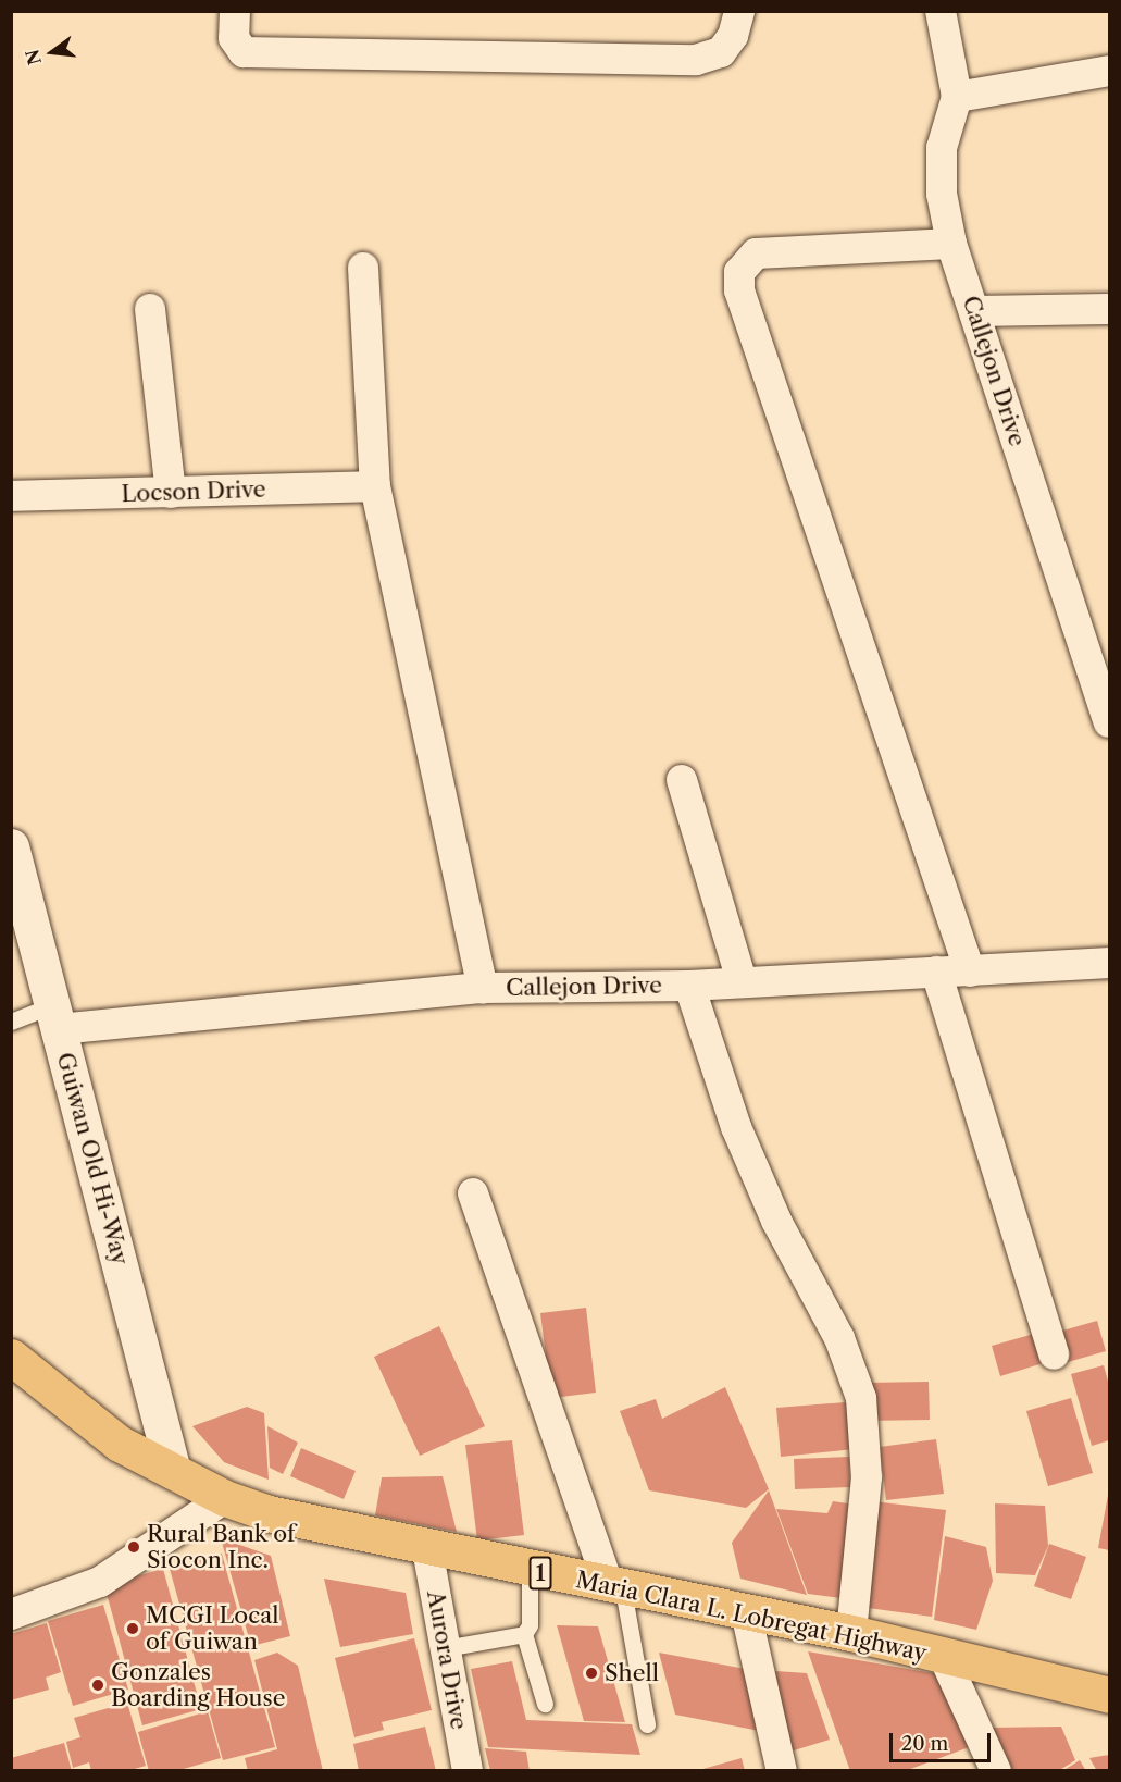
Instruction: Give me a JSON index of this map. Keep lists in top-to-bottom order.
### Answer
{
  "streets": {
    "highway": ["1", "Maria Clara L. Lobregat Highway"],
    "street": [
      "Callejon Drive",
      "Locson Drive",
      "Guiwan Old Hi-Way",
      "Aurora Drive"
    ]
  },
  "crossings": [
    ["Callejon Drive", "Guiwan Old Hi-Way"],
    ["Guiwan Old Hi-Way", "Maria Clara L. Lobregat Highway"],
    ["Maria Clara L. Lobregat Highway", "Aurora Drive"]
  ],
  "places": [
    "Rural Bank of Siocon Inc.",
    "MCGI Local of Guiwan",
    "Shell",
    "Gonzales Boarding House"
  ],
  "scale_bar": "20 m",
  "north": "left"
}
